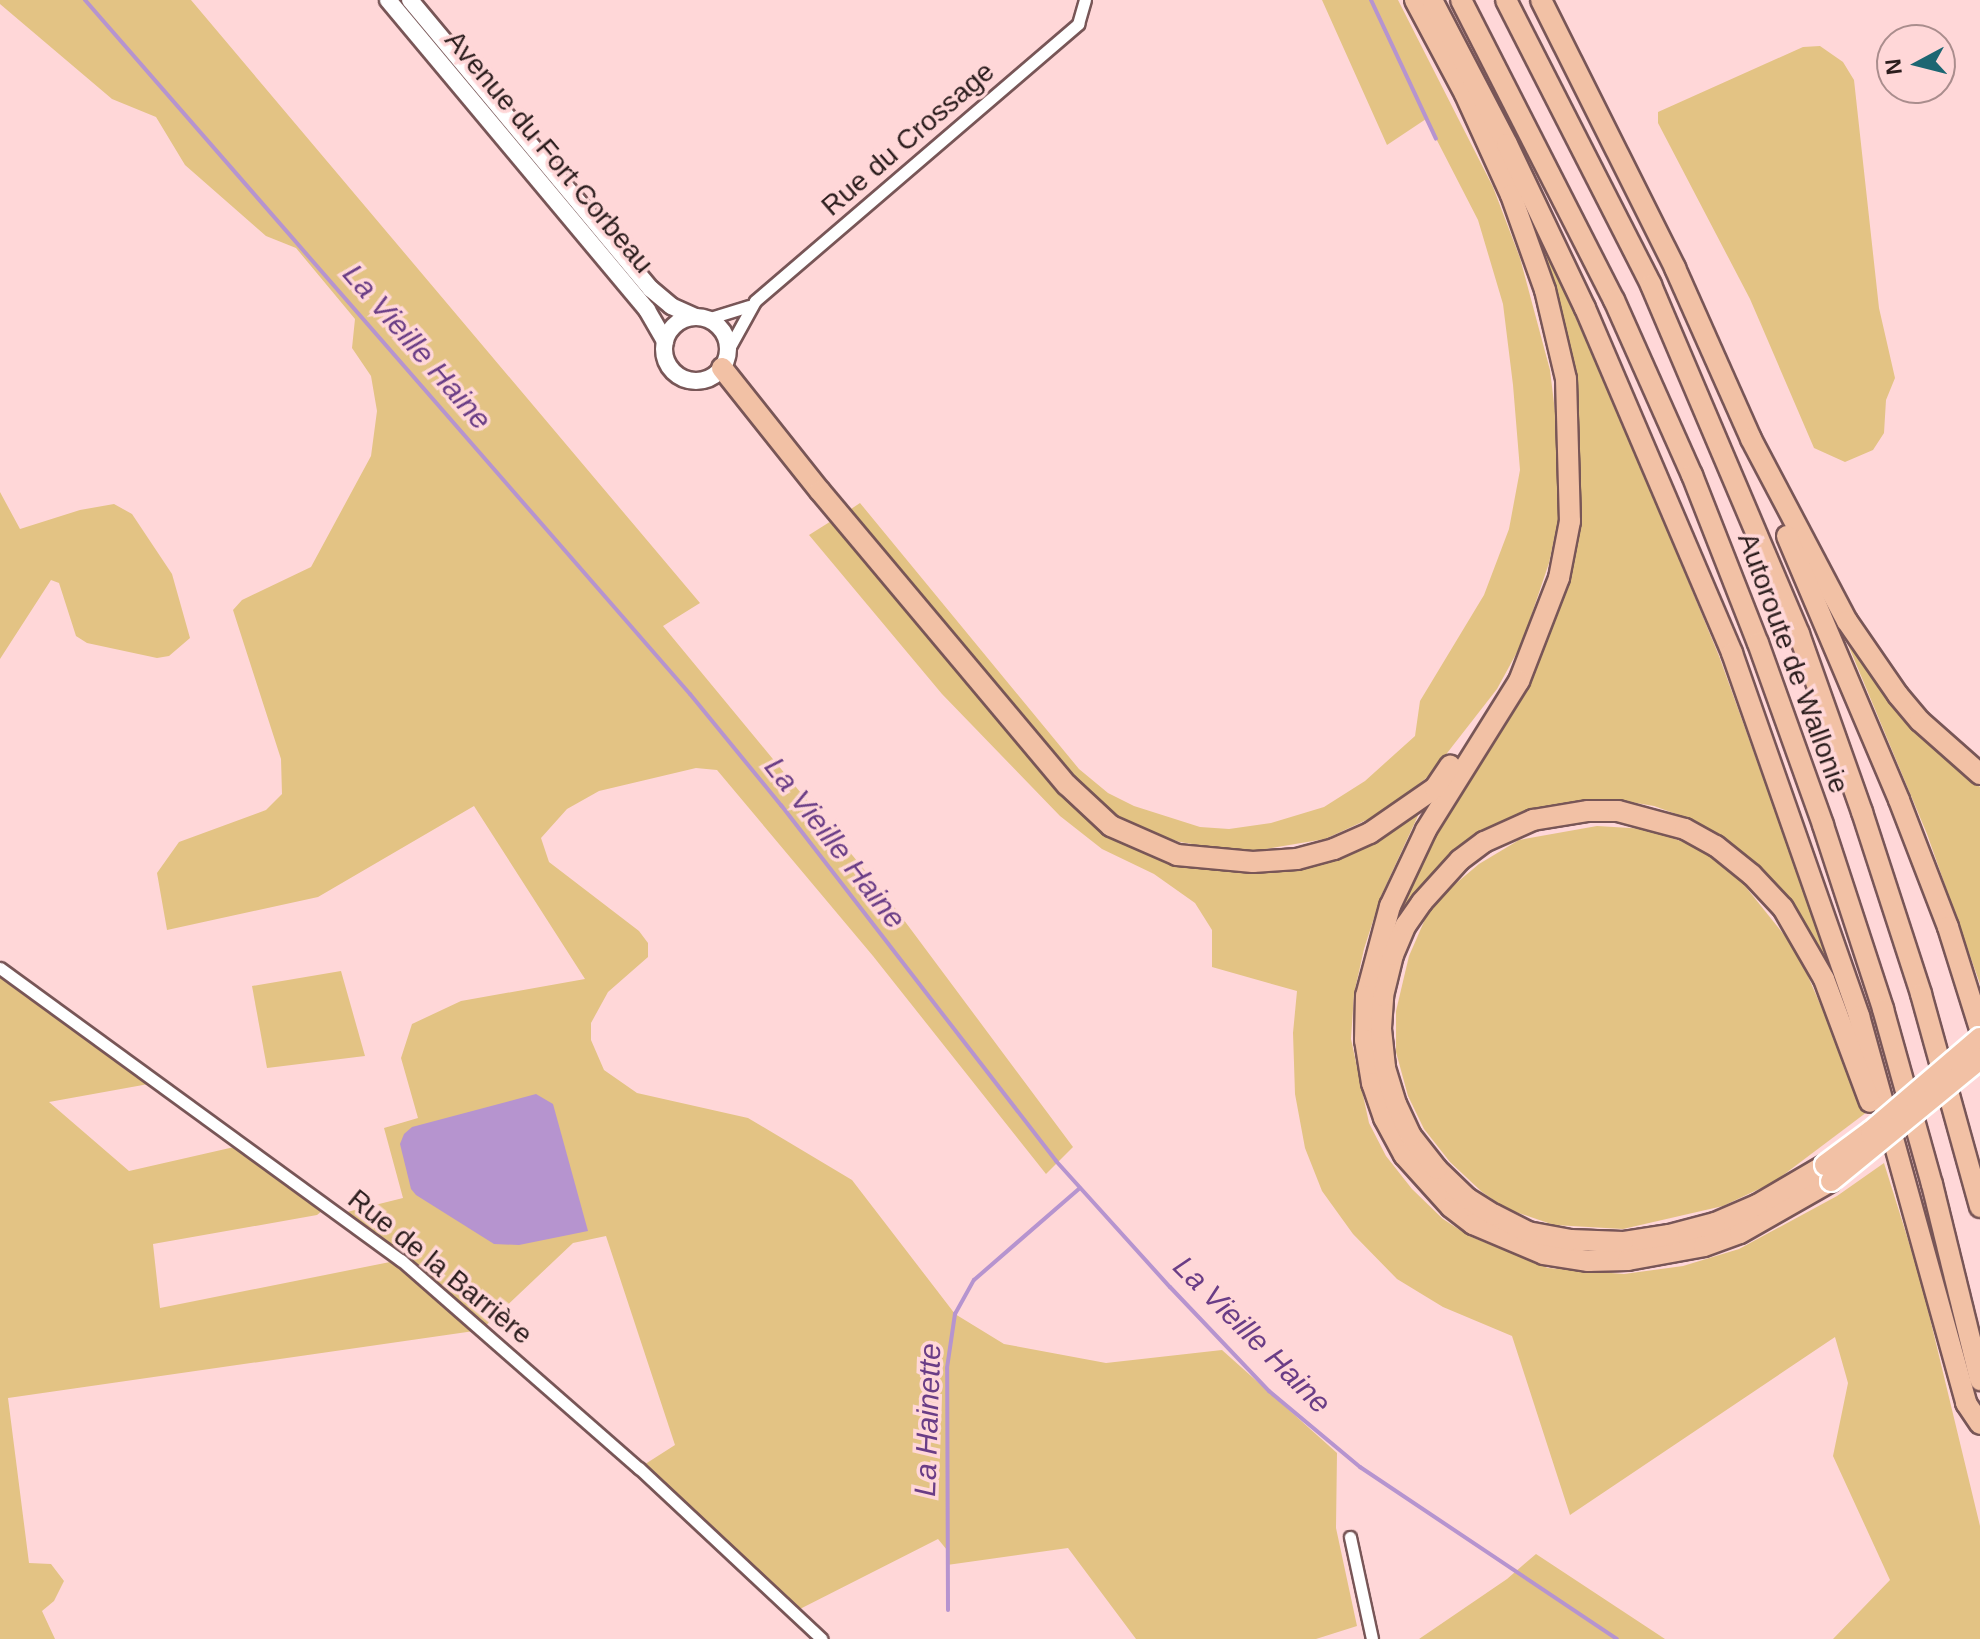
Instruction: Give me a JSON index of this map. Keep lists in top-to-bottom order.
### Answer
{
  "streets": {
    "highway": ["Autoroute de Wallonie"],
    "street": ["Rue du Crossage", "Avenue du Fort Corbeau", "Rue de la Barrière"]
  },
  "water": ["La Vieille Haine", "La Hainette"],
  "north": "left"
}
